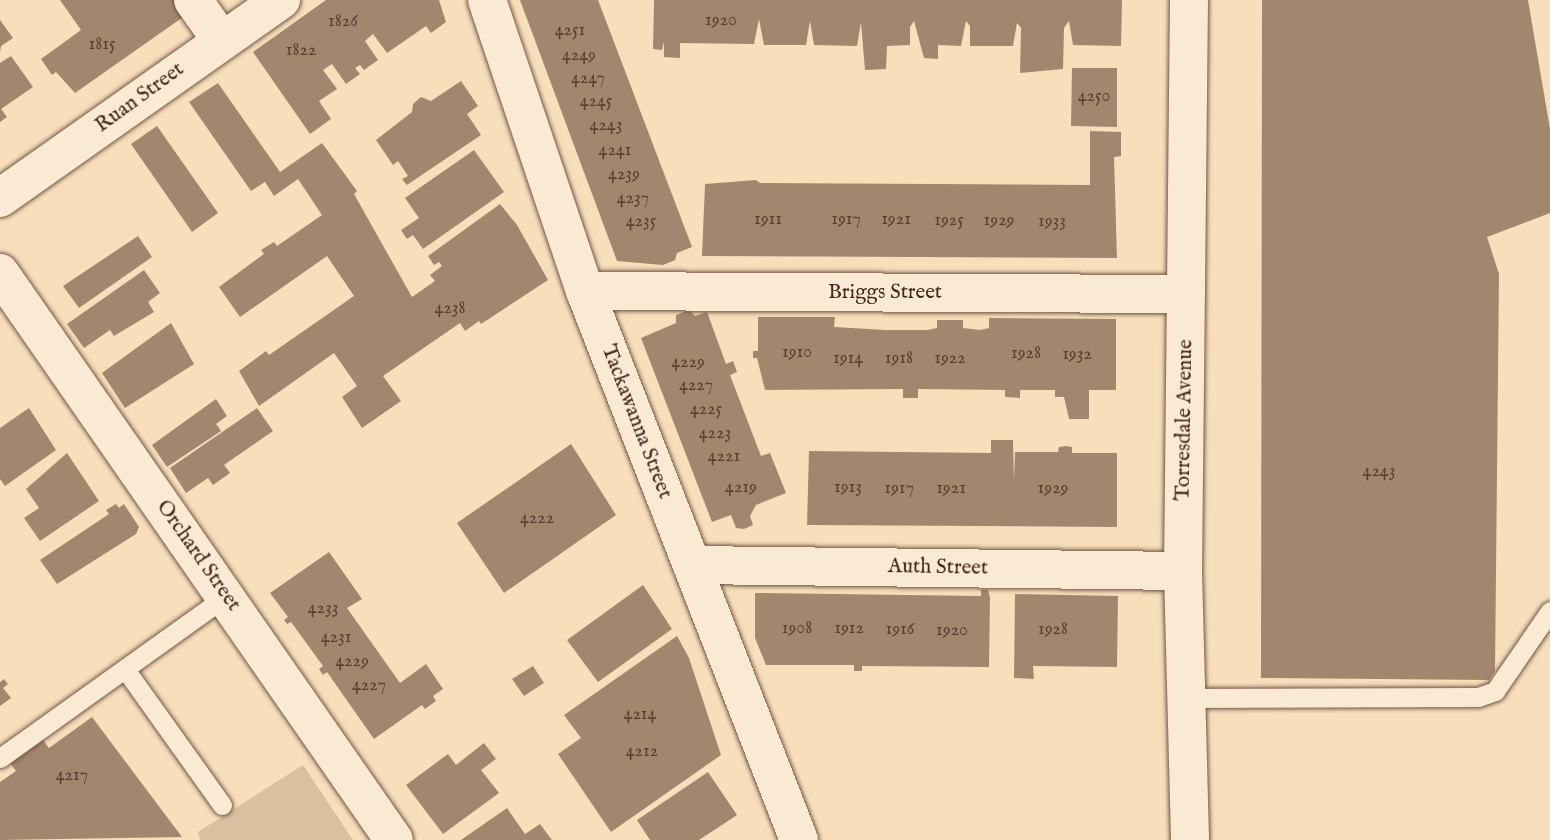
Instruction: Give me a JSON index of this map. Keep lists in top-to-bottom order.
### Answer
{
  "streets": {
    "street": [
      "Ruan Street",
      "Briggs Street",
      "Torresdale Avenue",
      "Tackawanna Street",
      "Orchard Street",
      "Auth Street"
    ]
  },
  "crossings": [
    ["Briggs Street", "Torresdale Avenue"],
    ["Briggs Street", "Tackawanna Street"],
    ["Torresdale Avenue", "Auth Street"],
    ["Tackawanna Street", "Auth Street"]
  ],
  "house_numbers": [
    "1920",
    "1826",
    "4251",
    "1815",
    "1822",
    "4249",
    "4247",
    "4250",
    "4245",
    "4243",
    "4241",
    "4239",
    "4237",
    "1911",
    "1917",
    "1921",
    "1925",
    "1929",
    "4235",
    "1933",
    "4238",
    "1910",
    "1928",
    "1932",
    "1914",
    "1918",
    "1922",
    "4229",
    "4227",
    "4225",
    "4223",
    "4221",
    "4243",
    "4219",
    "1913",
    "1917",
    "1921",
    "1929",
    "4222",
    "4233",
    "1908",
    "1912",
    "1916",
    "1928",
    "1920",
    "4231",
    "4229",
    "4227",
    "4214",
    "4212",
    "4217"
  ]
}
